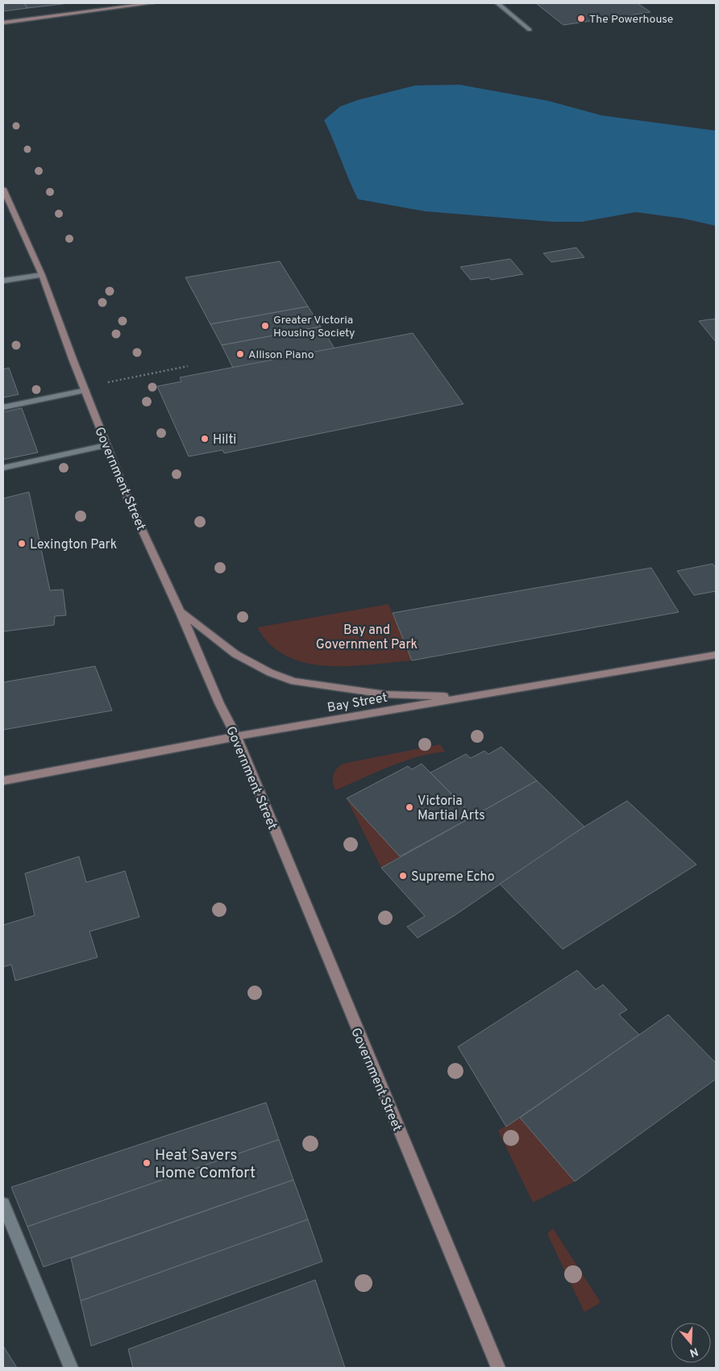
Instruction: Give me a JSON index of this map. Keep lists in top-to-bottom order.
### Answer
{
  "streets": {
    "main road": ["Government Street", "Bay Street"]
  },
  "crossings": [
    ["Government Street", "Bay Street"]
  ],
  "parks": ["Bay and Government Park"],
  "places": [
    "The Powerhouse",
    "Greater Victoria Housing Society",
    "Allison Piano",
    "Hilti",
    "Lexington Park",
    "Victoria Martial Arts",
    "Supreme Echo",
    "Heat Savers Home Comfort"
  ],
  "north": "bottom"
}
